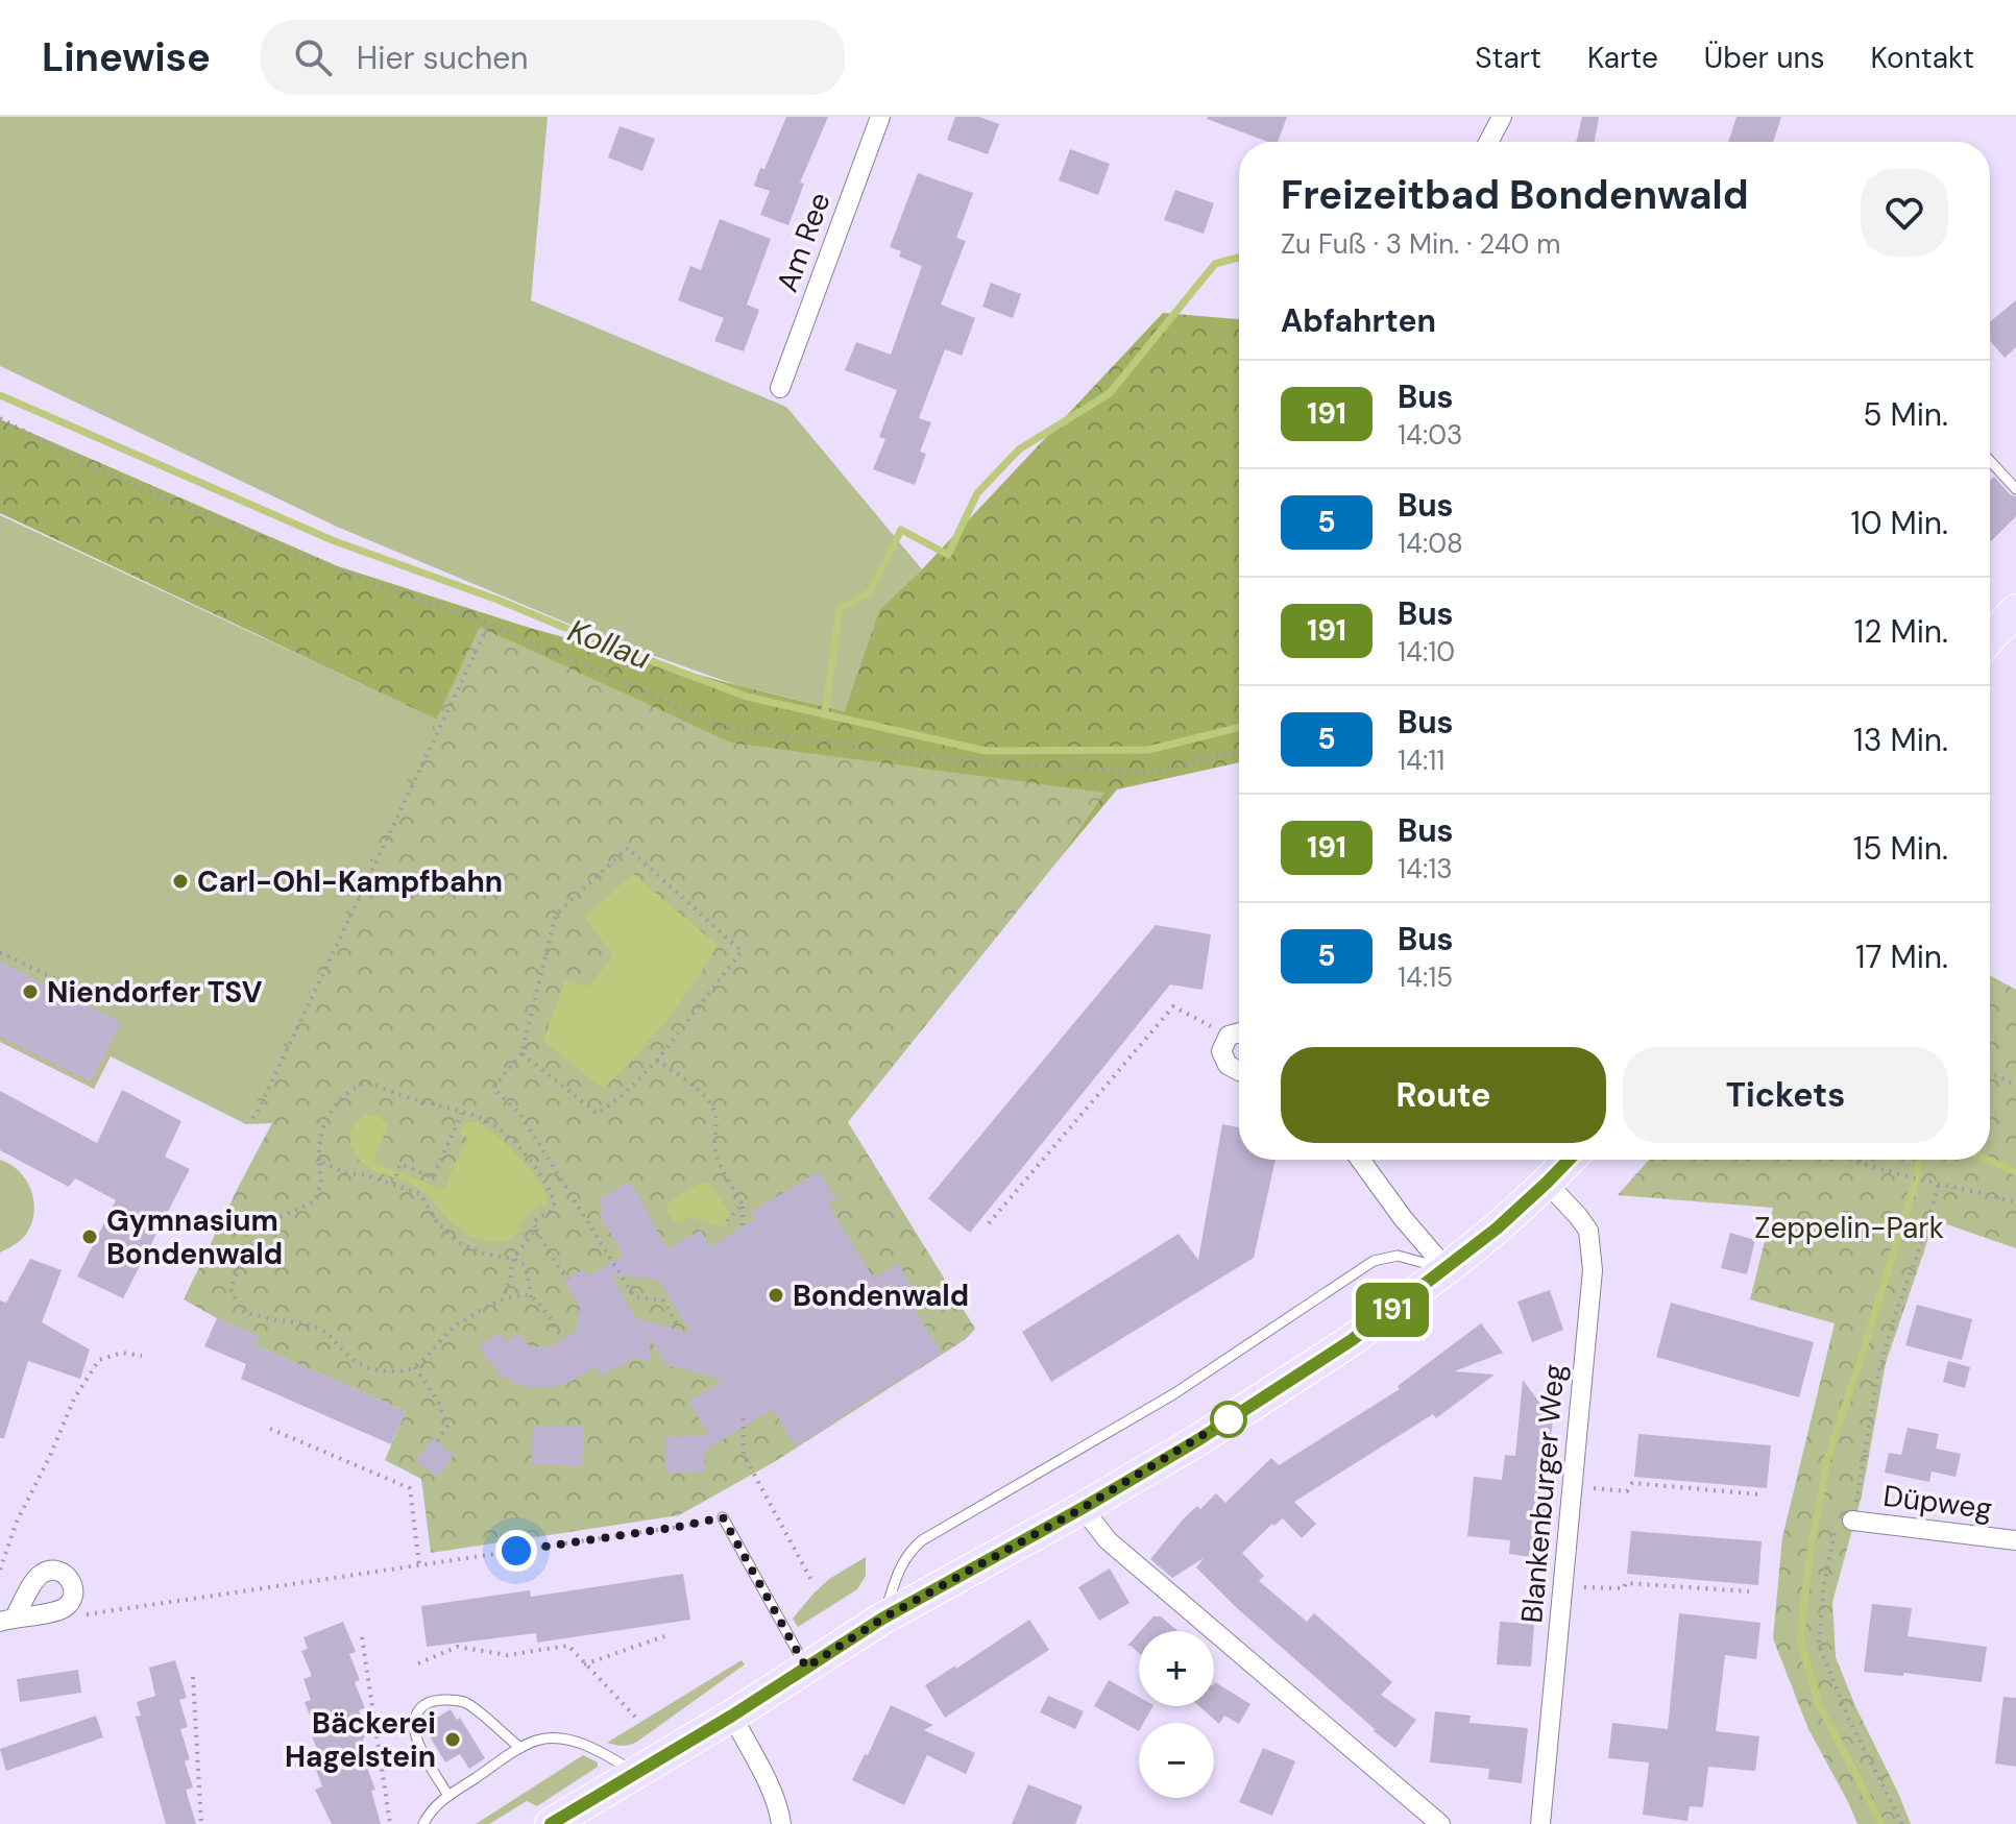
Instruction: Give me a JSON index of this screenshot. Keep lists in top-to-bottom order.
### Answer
{
  "streets": {
    "street": ["Am Ree", "Blankenburger Weg", "Düpweg"]
  },
  "water": ["Kollau"],
  "parks": ["Zeppelin-Park"],
  "places": [
    "Carl-Ohl-Kampfbahn",
    "Niendorfer TSV",
    "Gymnasium Bondenwald",
    "Bondenwald",
    "Bäckerei Hagelstein"
  ],
  "lines": ["bus line 191"],
  "page": {
    "header": "Linewise",
    "search": "Hier suchen",
    "nav": [
      "Start",
      "Karte",
      "Über uns",
      "Kontakt"
    ],
    "on_map": "191",
    "heading": [
      ["Freizeitbad Bondenwald", "Zu Fuß · 3 Min. · 240 m"],
      "Abfahrten"
    ],
    "list": [
      {
        "mark": "191",
        "name": "Bus",
        "note": "14:03",
        "value": "5 Min."
      },
      {
        "mark": "5",
        "name": "Bus",
        "note": "14:08",
        "value": "10 Min."
      },
      {
        "mark": "191",
        "name": "Bus",
        "note": "14:10",
        "value": "12 Min."
      },
      {
        "mark": "5",
        "name": "Bus",
        "note": "14:11",
        "value": "13 Min."
      },
      {
        "mark": "191",
        "name": "Bus",
        "note": "14:13",
        "value": "15 Min."
      },
      {
        "mark": "5",
        "name": "Bus",
        "note": "14:15",
        "value": "17 Min."
      }
    ],
    "buttons": ["Route", "Tickets"],
    "map_buttons": ["+", "−"]
  }
}
